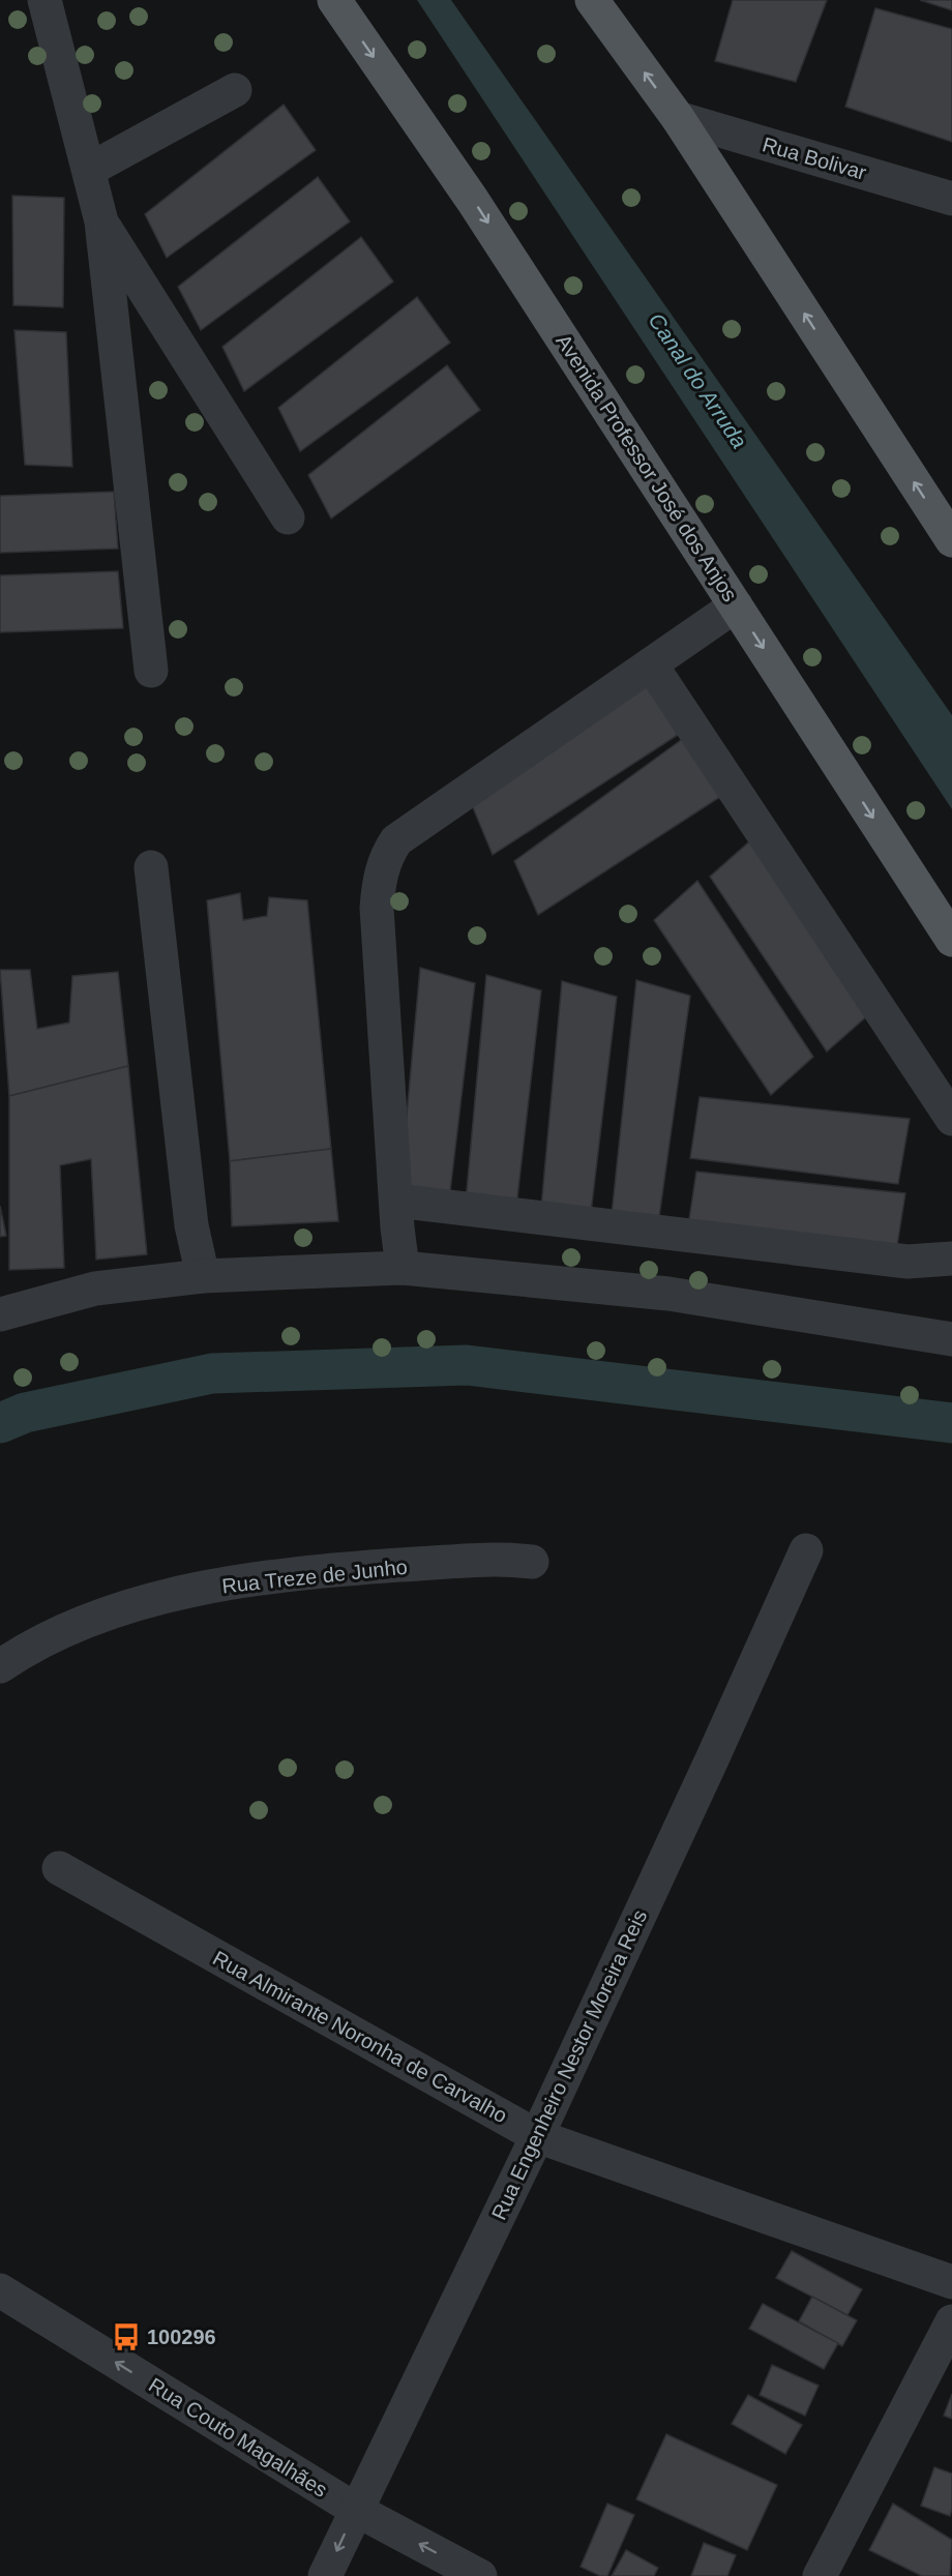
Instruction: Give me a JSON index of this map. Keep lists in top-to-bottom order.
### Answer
{
  "streets": {
    "main road": ["Avenida Professor José dos Anjos"],
    "street": [
      "Rua Bolivar",
      "Rua Treze de Junho",
      "Rua Almirante Noronha de Carvalho",
      "Rua Engenheiro Nestor Moreira Reis",
      "Rua Couto Magalhães"
    ]
  },
  "crossings": [
    ["Rua Almirante Noronha de Carvalho", "Rua Engenheiro Nestor Moreira Reis"],
    ["Rua Engenheiro Nestor Moreira Reis", "Rua Couto Magalhães"]
  ],
  "one_way": ["Rua Couto Magalhães"],
  "water": ["Canal do Arruda"],
  "places": {
    "bus stop": ["100296"]
  }
}
